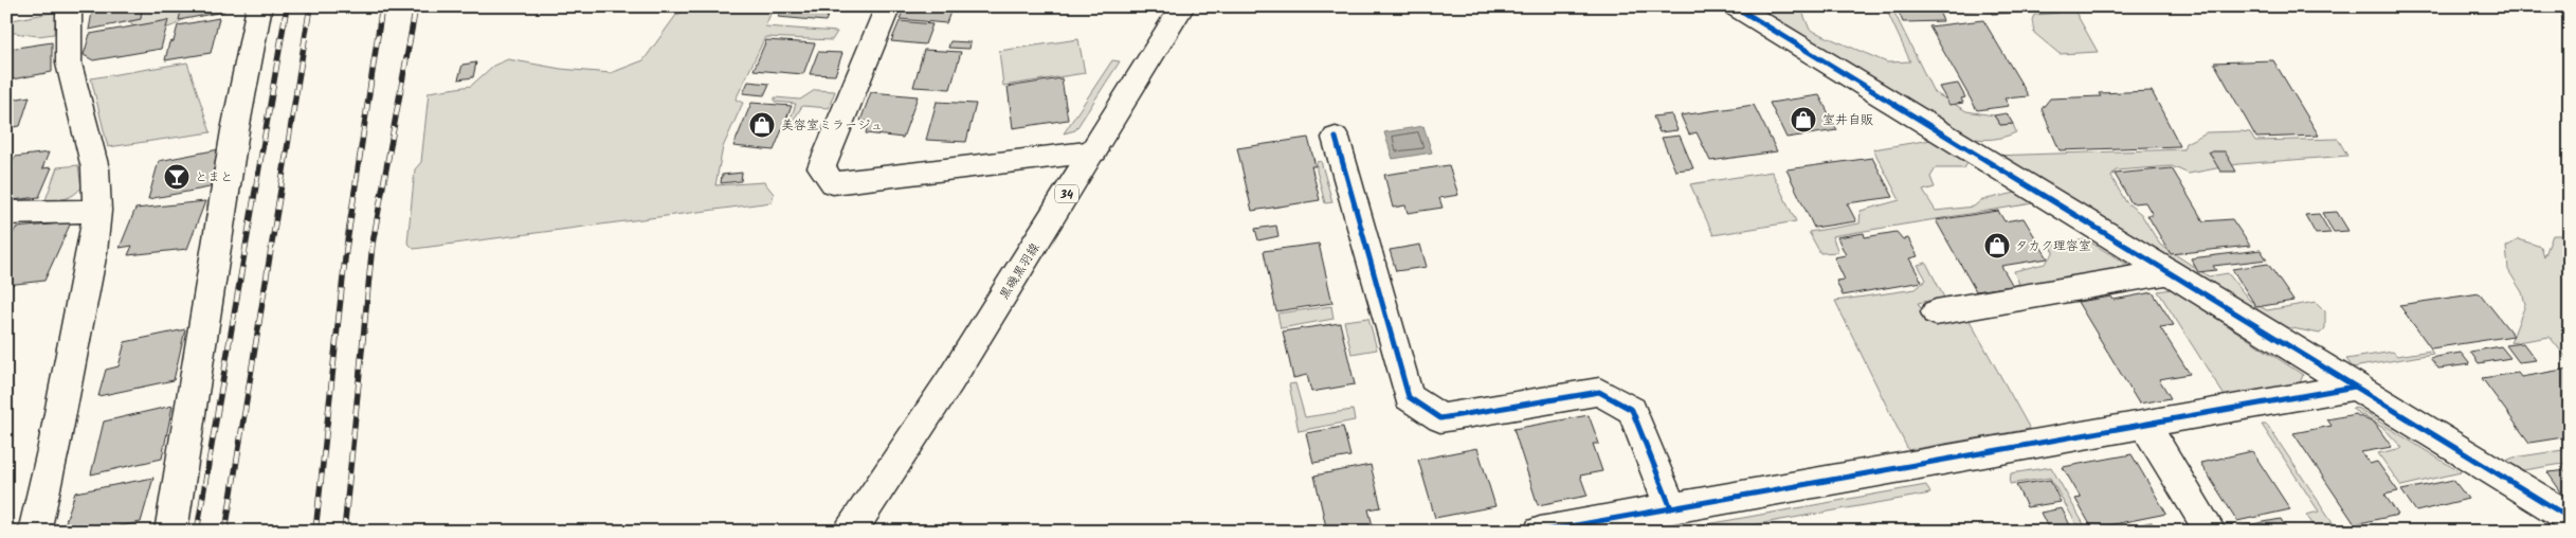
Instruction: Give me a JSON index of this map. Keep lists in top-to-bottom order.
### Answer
{
  "streets": {
    "street": ["34", "黒磯黒羽線"]
  },
  "places": {
    "shop": ["室井自販", "美容室ミラージュ", "タカク理容室"],
    "bar": ["とまと"]
  }
}
